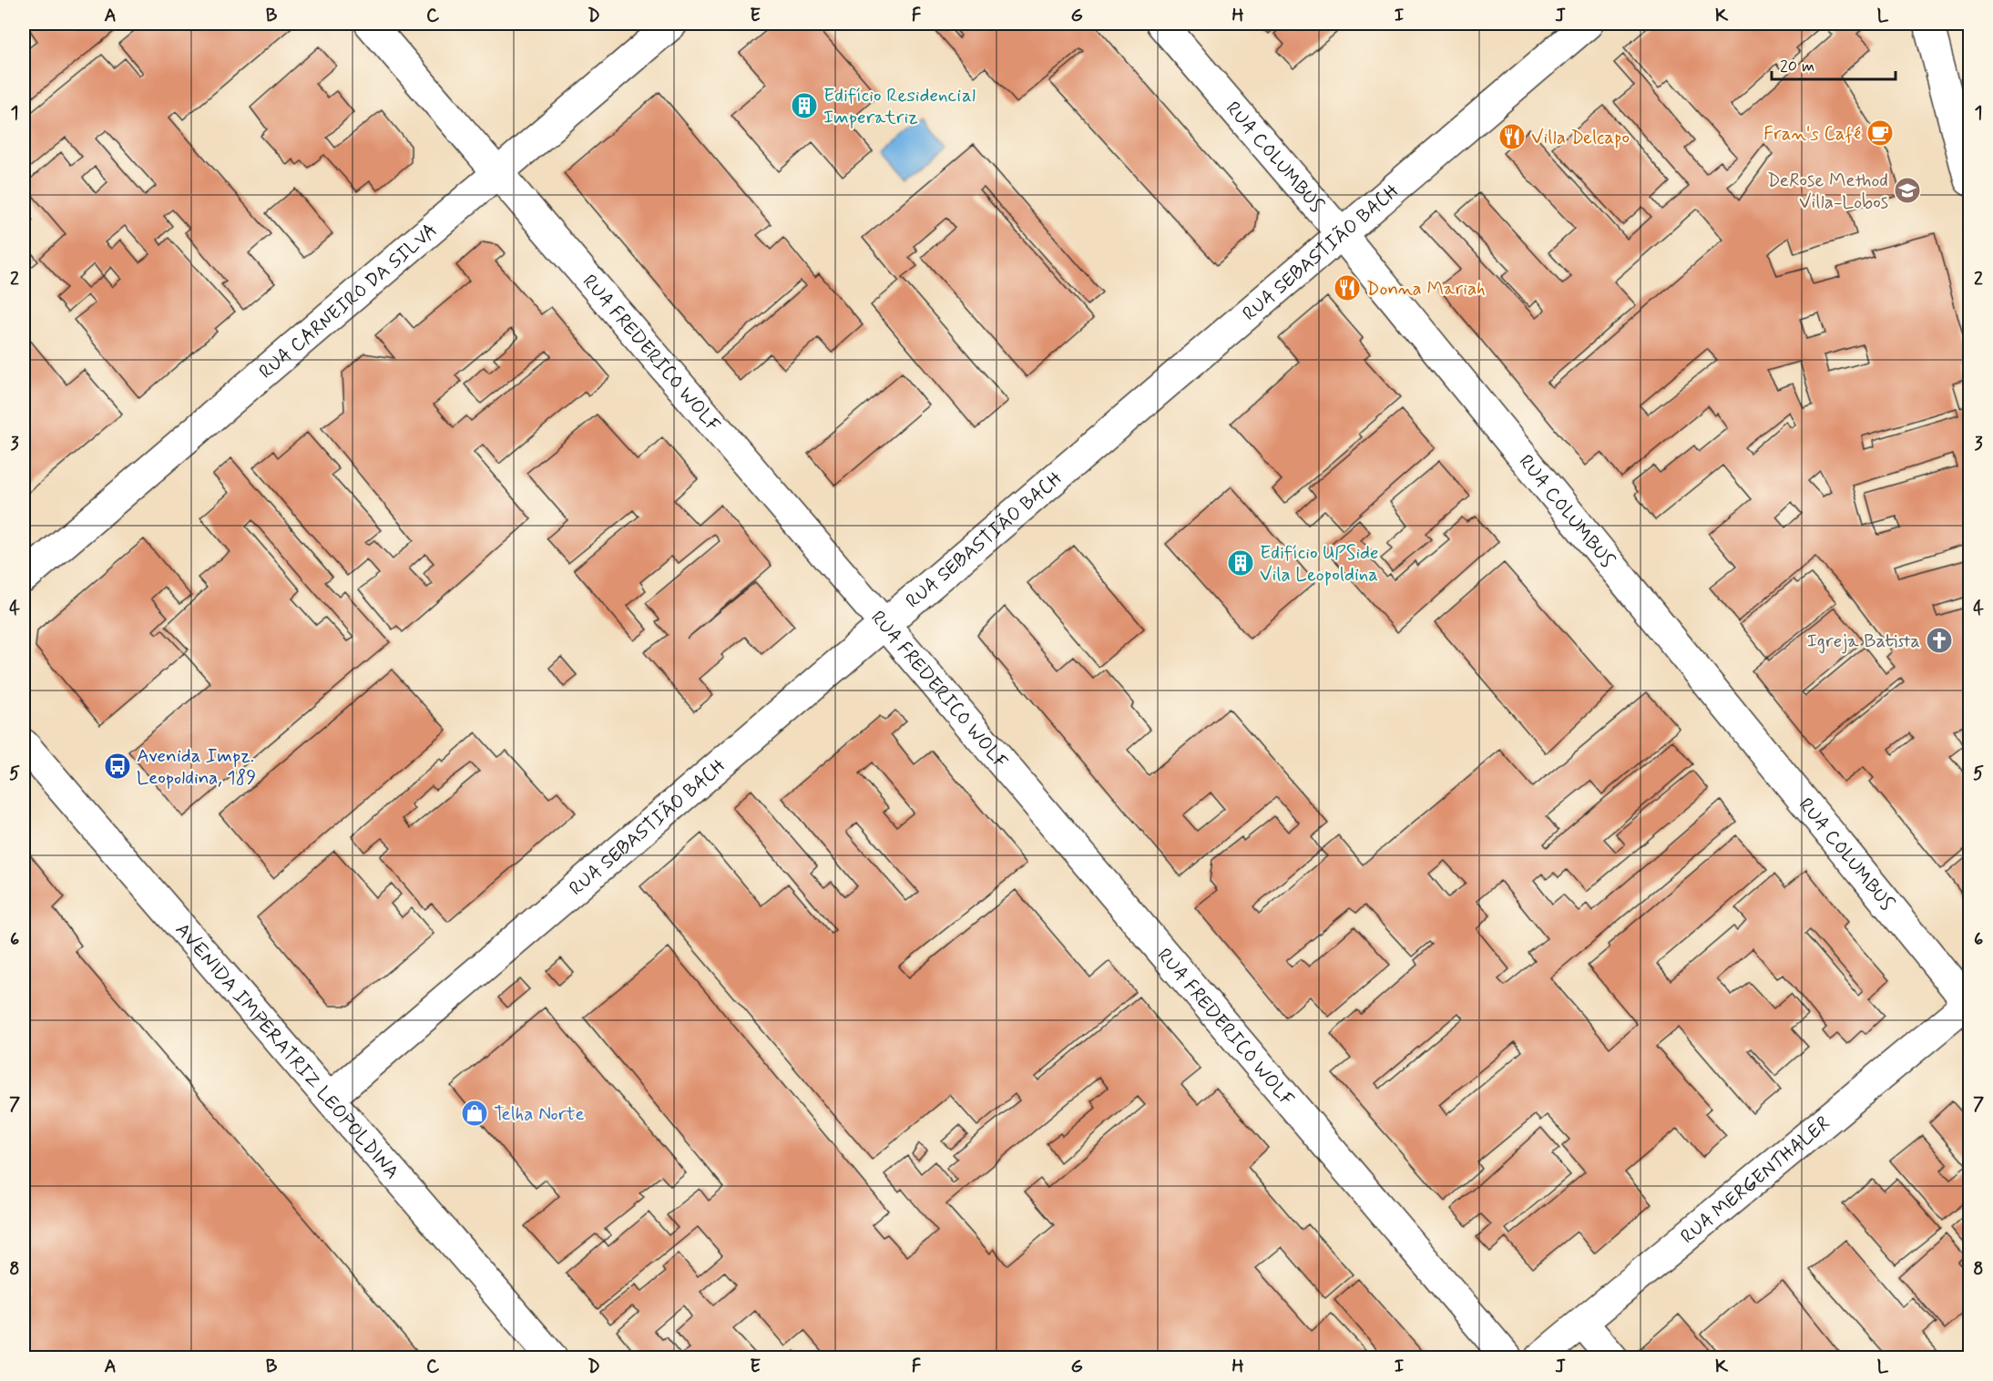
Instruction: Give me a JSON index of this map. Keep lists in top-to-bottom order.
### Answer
{
  "streets": {
    "street": [
      "RUA COLUMBUS",
      "RUA SEBASTIÃO BACH",
      "RUA CARNEIRO DA SILVA",
      "RUA FREDERICO WOLF",
      "AVENIDA IMPERATRIZ LEOPOLDINA",
      "RUA MERGENTHALER"
    ]
  },
  "crossings": [
    ["RUA COLUMBUS", "RUA SEBASTIÃO BACH"],
    ["RUA COLUMBUS", "RUA MERGENTHALER"],
    ["RUA SEBASTIÃO BACH", "RUA FREDERICO WOLF"],
    ["RUA SEBASTIÃO BACH", "AVENIDA IMPERATRIZ LEOPOLDINA"],
    ["RUA CARNEIRO DA SILVA", "RUA FREDERICO WOLF"]
  ],
  "places": {
    "building": ["Edifício Residencial Imperatriz", "Edifício UPSide Vila Leopoldina"],
    "cafe": ["Fran's Café"],
    "restaurant": ["Villa Delcapo", "Donna Mariah"],
    "school or university": ["DeRose Method Villa-Lobos"],
    "church": ["Igreja Batista"],
    "bus stop": ["Avenida Impz. Leopoldina, 189"],
    "shop": ["Telha Norte"]
  },
  "scale_bar": "20 m",
  "grid": {
    "columns": [
      "A",
      "B",
      "C",
      "D",
      "E",
      "F",
      "G",
      "H",
      "I",
      "J",
      "K",
      "L"
    ],
    "rows": [
      "1",
      "2",
      "3",
      "4",
      "5",
      "6",
      "7",
      "8"
    ]
  }
}
